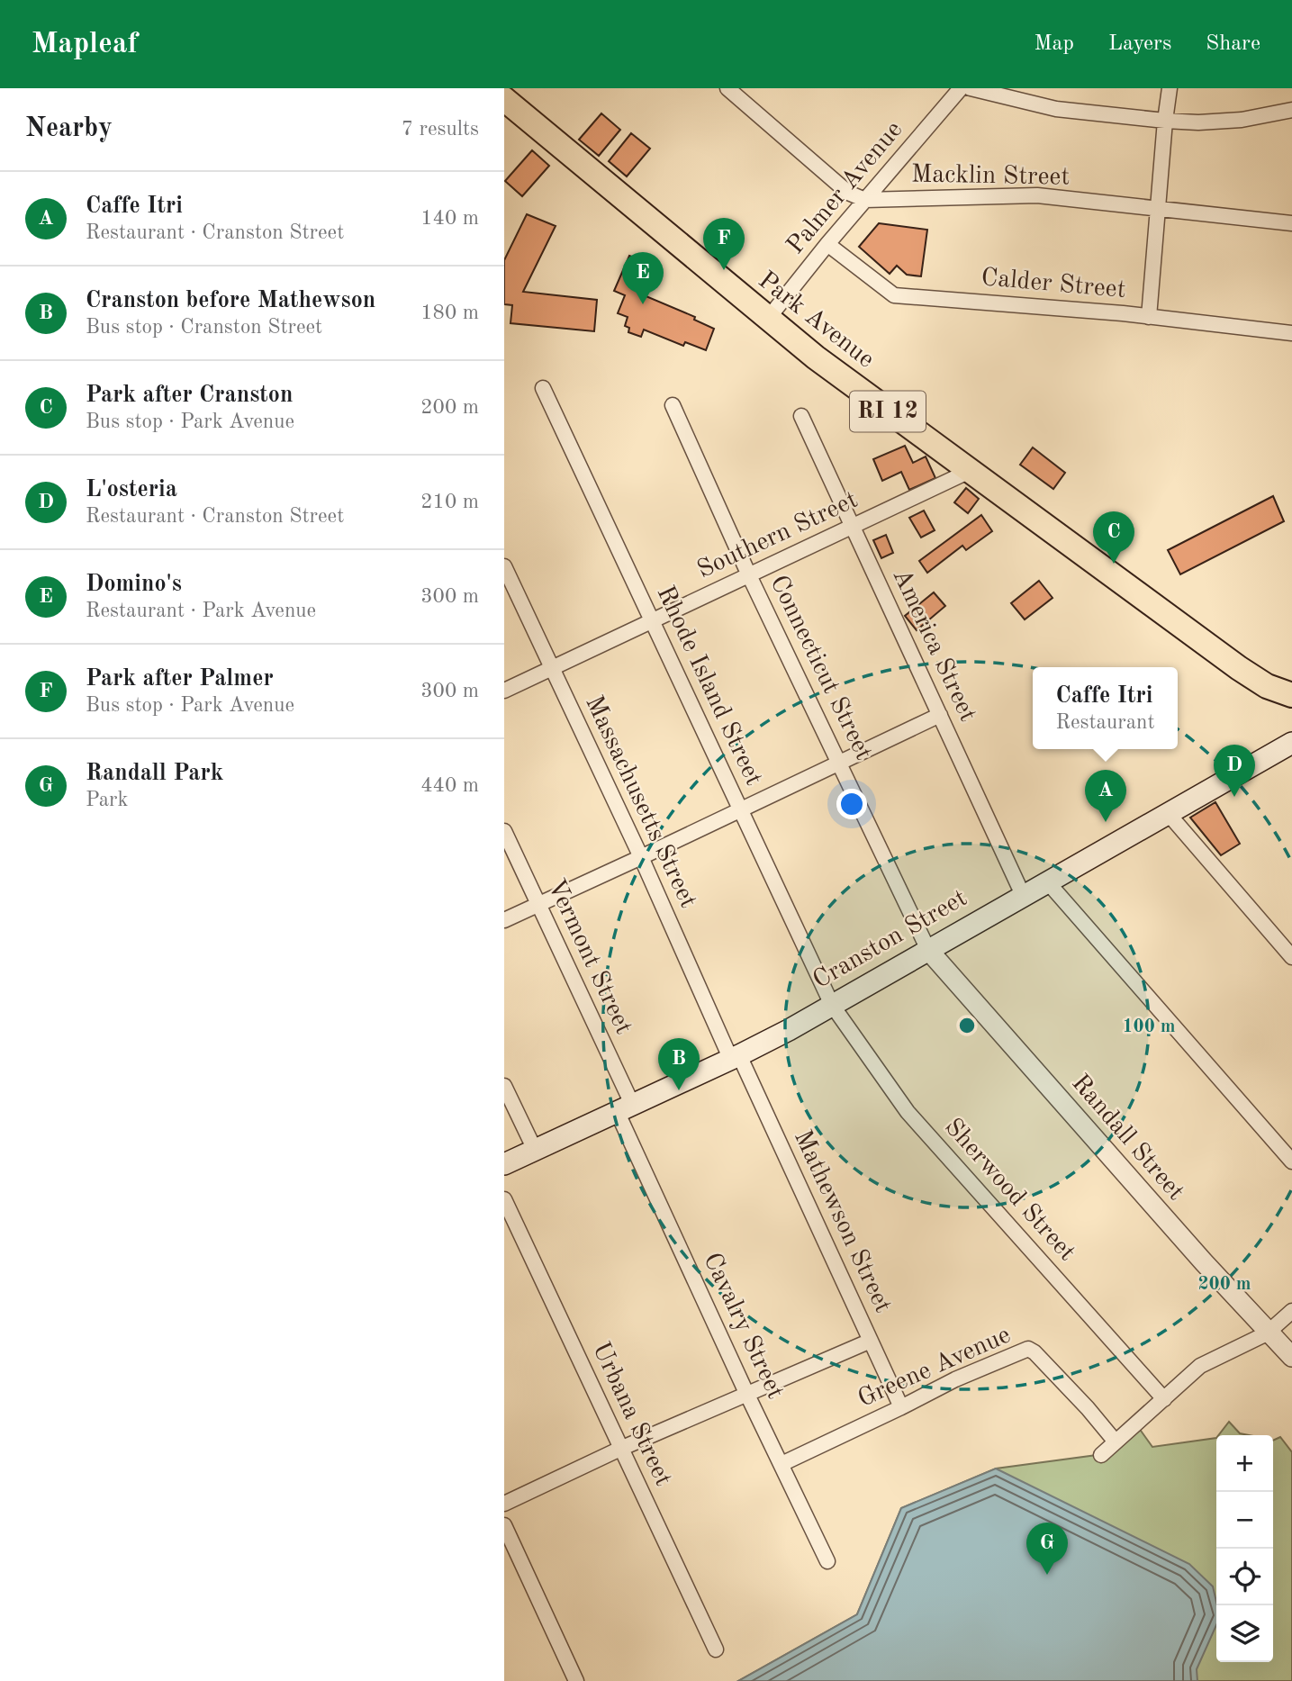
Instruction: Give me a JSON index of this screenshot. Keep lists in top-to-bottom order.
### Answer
{
  "streets": {
    "main road": ["Park Avenue", "RI 12", "Cranston Street"],
    "street": [
      "Macklin Street",
      "Palmer Avenue",
      "Calder Street",
      "Southern Street",
      "America Street",
      "Connecticut Street",
      "Rhode Island Street",
      "Massachusetts Street",
      "Vermont Street",
      "Randall Street",
      "Sherwood Street",
      "Mathewson Street",
      "Cavalry Street",
      "Greene Avenue",
      "Urbana Street"
    ]
  },
  "crossings": [
    ["Macklin Street", "Palmer Avenue"],
    ["Palmer Avenue", "Calder Street"],
    ["Palmer Avenue", "Park Avenue"],
    ["Park Avenue", "Southern Street"],
    ["Southern Street", "America Street"],
    ["Southern Street", "Connecticut Street"],
    ["Southern Street", "Rhode Island Street"],
    ["Southern Street", "Massachusetts Street"],
    ["America Street", "Cranston Street"],
    ["Connecticut Street", "Cranston Street"],
    ["Connecticut Street", "Randall Street"],
    ["Rhode Island Street", "Cranston Street"],
    ["Rhode Island Street", "Sherwood Street"],
    ["Massachusetts Street", "Cranston Street"],
    ["Massachusetts Street", "Mathewson Street"],
    ["Cranston Street", "Vermont Street"],
    ["Cranston Street", "Randall Street"],
    ["Cranston Street", "Sherwood Street"],
    ["Cranston Street", "Mathewson Street"],
    ["Cranston Street", "Cavalry Street"],
    ["Vermont Street", "Cavalry Street"],
    ["Mathewson Street", "Greene Avenue"],
    ["Cavalry Street", "Greene Avenue"]
  ],
  "page": {
    "header": "Mapleaf",
    "nav": ["Map", "Layers", "Share"],
    "heading": ["Nearby", "7 results"],
    "list": [
      {
        "mark": "A",
        "name": "Caffe Itri",
        "note": "Restaurant · Cranston Street",
        "value": "140 m"
      },
      {
        "mark": "B",
        "name": "Cranston before Mathewson",
        "note": "Bus stop · Cranston Street",
        "value": "180 m"
      },
      {
        "mark": "C",
        "name": "Park after Cranston",
        "note": "Bus stop · Park Avenue",
        "value": "200 m"
      },
      {
        "mark": "D",
        "name": "L'osteria",
        "note": "Restaurant · Cranston Street",
        "value": "210 m"
      },
      {
        "mark": "E",
        "name": "Domino's",
        "note": "Restaurant · Park Avenue",
        "value": "300 m"
      },
      {
        "mark": "F",
        "name": "Park after Palmer",
        "note": "Bus stop · Park Avenue",
        "value": "300 m"
      },
      {
        "mark": "G",
        "name": "Randall Park",
        "note": "Park",
        "value": "440 m"
      }
    ],
    "pins": [
      "F",
      "E",
      "C",
      "D",
      "A",
      "B",
      "G"
    ],
    "popup": ["Caffe Itri", "Restaurant"],
    "map_buttons": ["+", "−"]
  },
  "rings": ["100 m", "200 m"]
}
